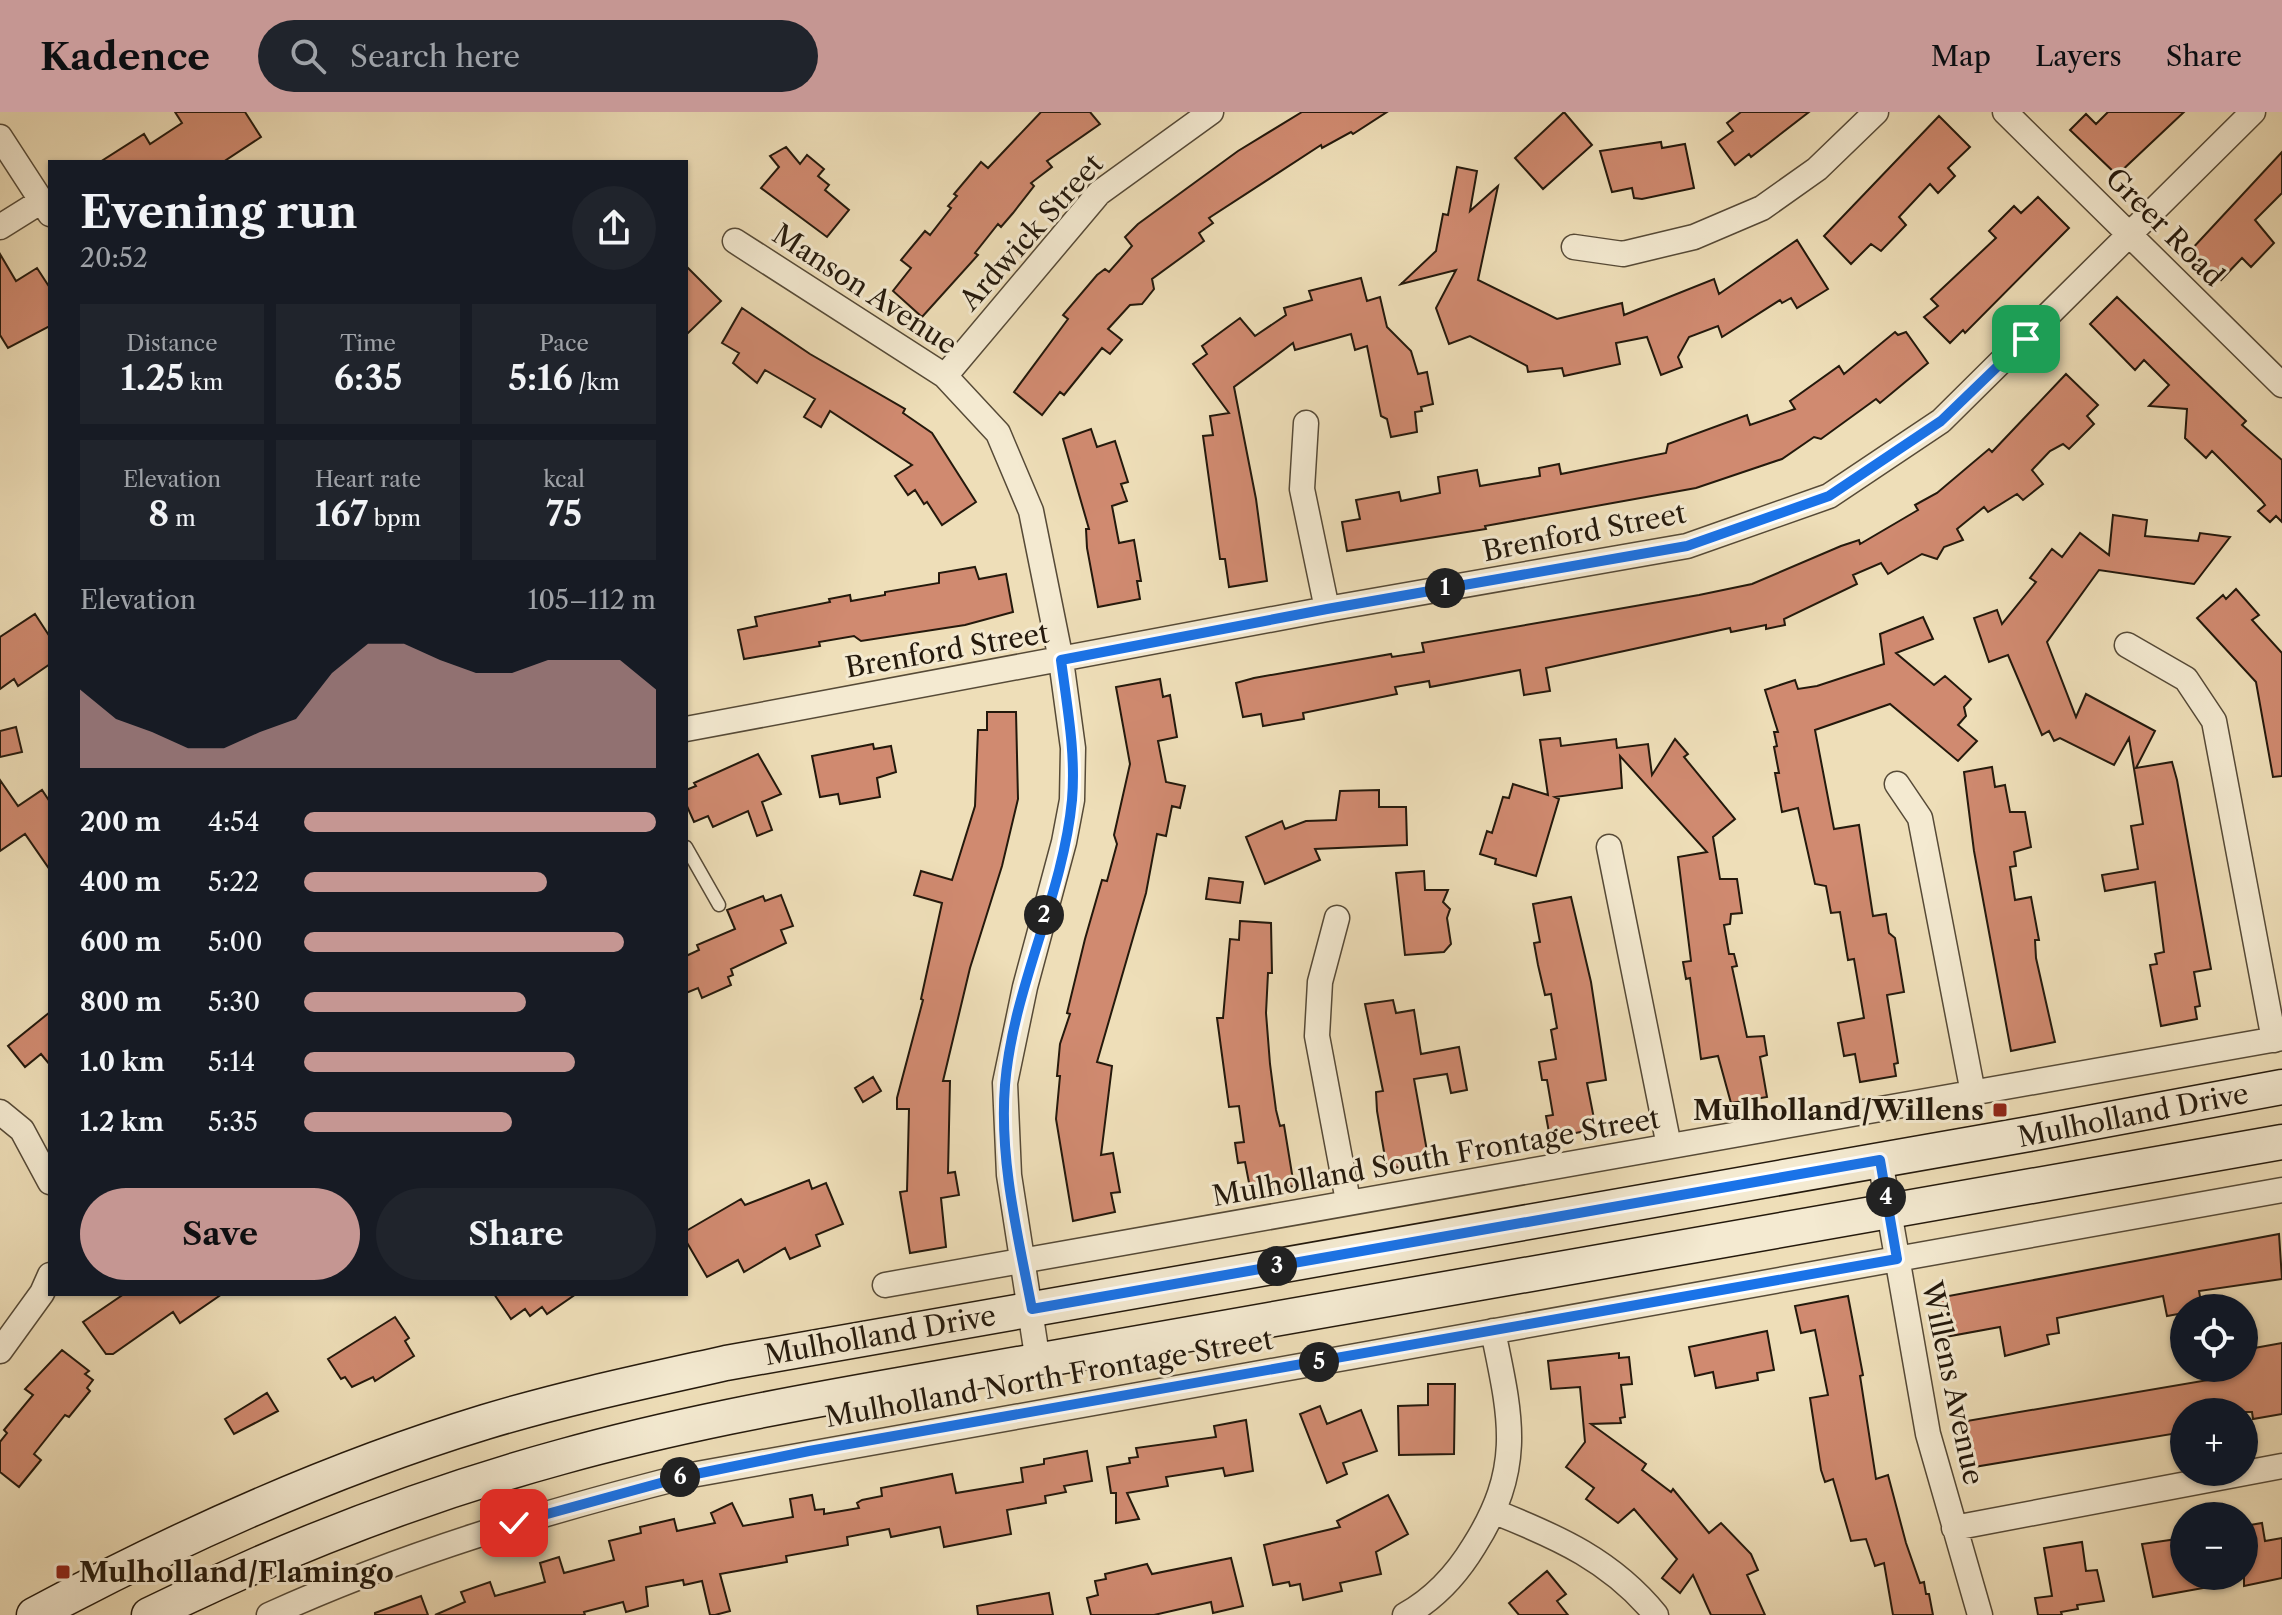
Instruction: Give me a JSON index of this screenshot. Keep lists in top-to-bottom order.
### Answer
{
  "streets": {
    "main road": ["Mulholland Drive"],
    "street": [
      "Greer Road",
      "Ardwick Street",
      "Manson Avenue",
      "Brenford Street",
      "Mulholland South Frontage Street",
      "Mulholland North Frontage Street",
      "Willens Avenue"
    ]
  },
  "crossings": [
    ["Greer Road", "Brenford Street"],
    ["Ardwick Street", "Manson Avenue"],
    ["Manson Avenue", "Brenford Street"],
    ["Manson Avenue", "Mulholland Drive"],
    ["Manson Avenue", "Mulholland South Frontage Street"],
    ["Mulholland Drive", "Willens Avenue"],
    ["Mulholland North Frontage Street", "Willens Avenue"]
  ],
  "places": {
    "transit": ["Mulholland/Willens", "Mulholland/Flamingo"]
  },
  "page": {
    "header": "Kadence",
    "search": "Search here",
    "nav": ["Map", "Layers", "Share"],
    "heading": ["Evening run", "20:52"],
    "stats": [
      ["Distance", "1.25 km"],
      ["Time", "6:35"],
      ["Pace", "5:16 /km"],
      ["Elevation", "8 m"],
      ["Heart rate", "167 bpm"],
      ["kcal", "75"]
    ],
    "pins": [
      "1",
      "2",
      "4",
      "3",
      "5",
      "6"
    ],
    "chart": ["Elevation", "105–112 m"],
    "list": [
      {
        "name": "200 m",
        "note": "4:54"
      },
      {
        "name": "400 m",
        "note": "5:22"
      },
      {
        "name": "600 m",
        "note": "5:00"
      },
      {
        "name": "800 m",
        "note": "5:30"
      },
      {
        "name": "1.0 km",
        "note": "5:14"
      },
      {
        "name": "1.2 km",
        "note": "5:35"
      }
    ],
    "buttons": ["Save", "Share"],
    "map_buttons": ["+", "−"]
  }
}
